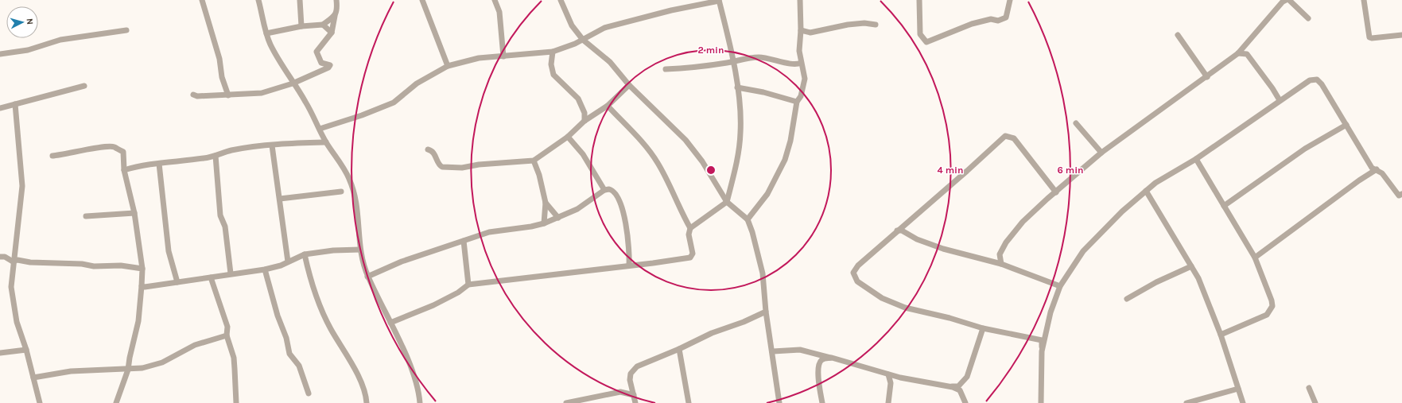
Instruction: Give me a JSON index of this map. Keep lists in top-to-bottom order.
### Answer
{
  "north": "right",
  "rings": ["2 min", "4 min", "6 min"]
}
